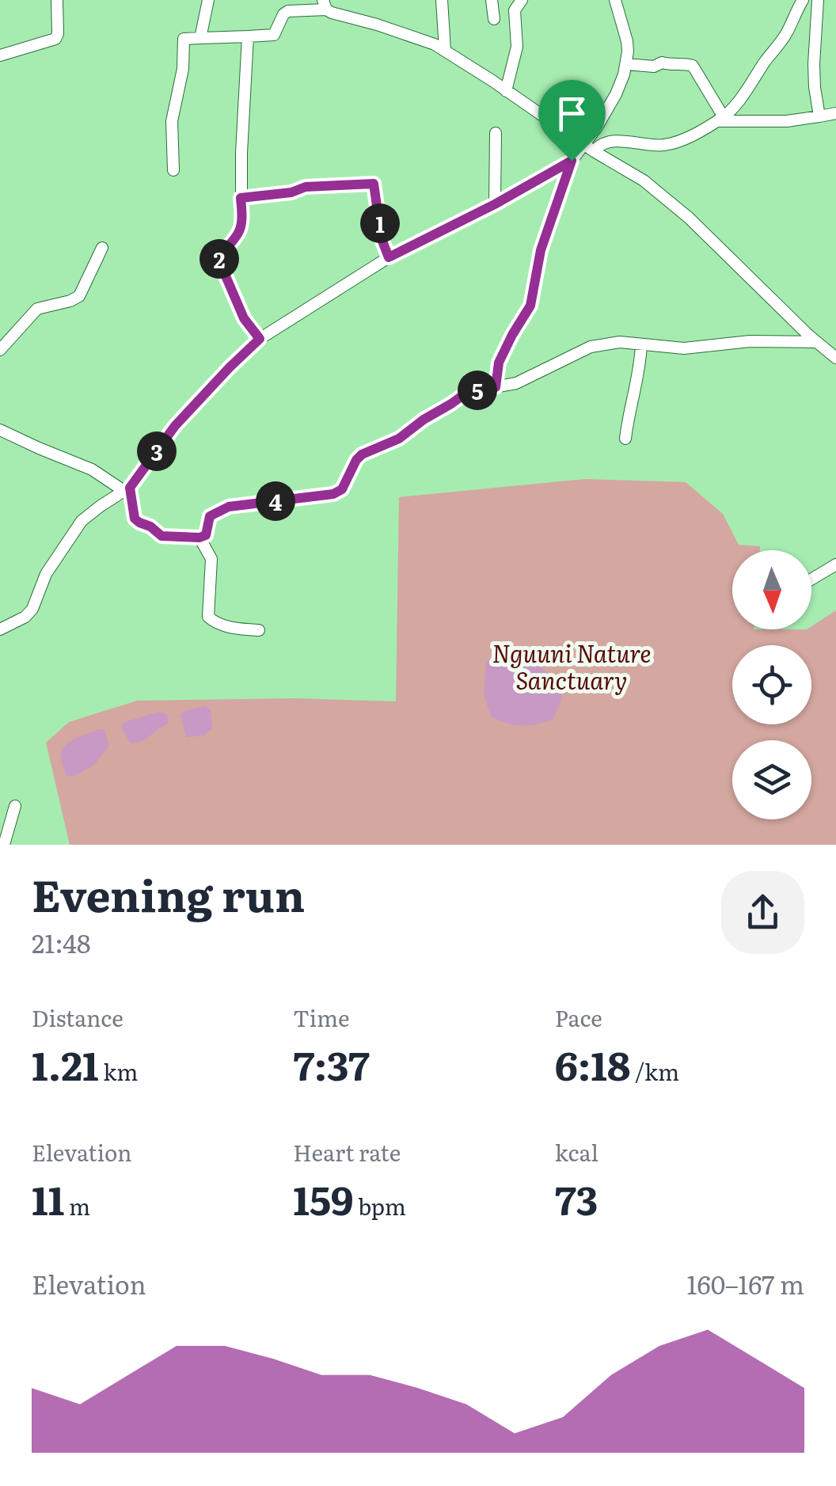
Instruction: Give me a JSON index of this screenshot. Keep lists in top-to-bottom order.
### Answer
{
  "parks": ["Nguuni Nature Sanctuary"],
  "north": "bottom",
  "page": {
    "pins": [
      "1",
      "2",
      "5",
      "3",
      "4"
    ],
    "heading": ["Evening run", "21:48"],
    "stats": [
      ["Distance", "1.21 km"],
      ["Time", "7:37"],
      ["Pace", "6:18 /km"],
      ["Elevation", "11 m"],
      ["Heart rate", "159 bpm"],
      ["kcal", "73"]
    ],
    "chart": ["Elevation", "160–167 m"]
  }
}
